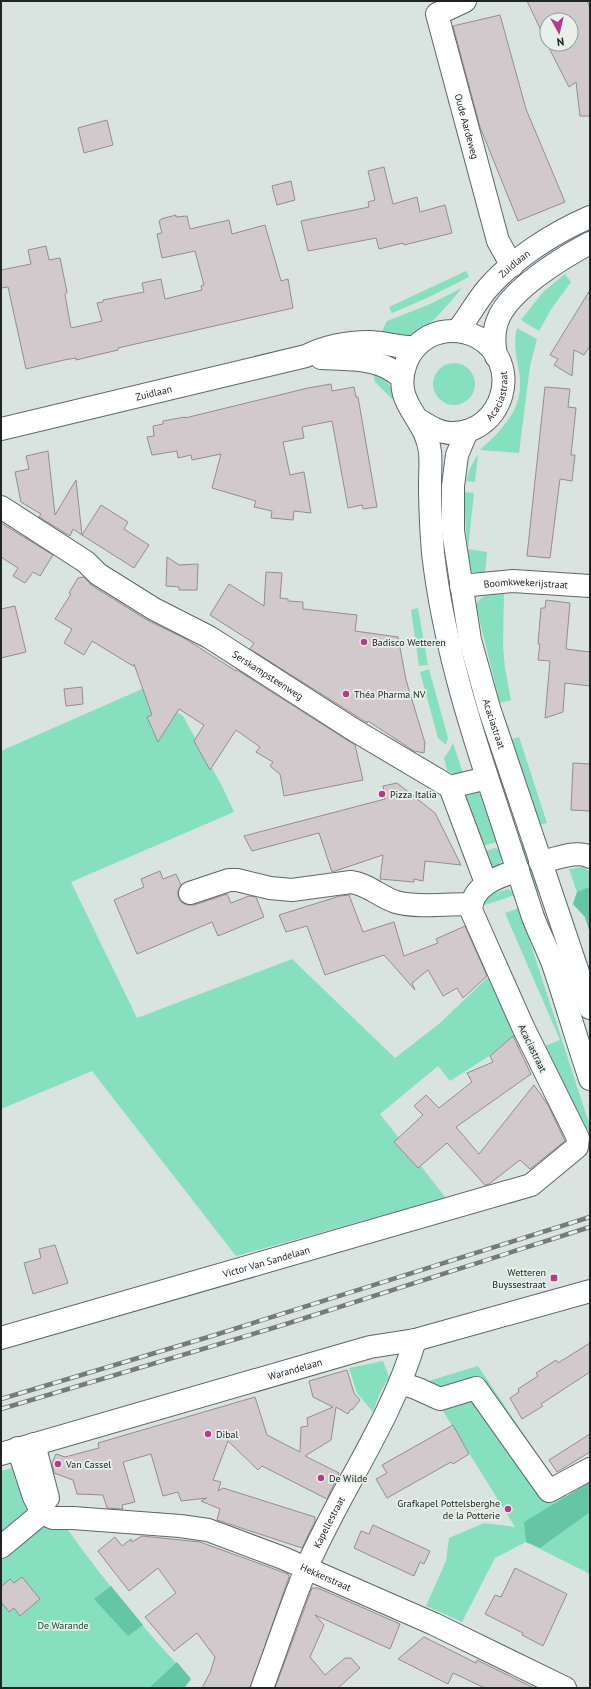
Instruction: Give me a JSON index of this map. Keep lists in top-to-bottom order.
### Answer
{
  "streets": {
    "street": [
      "Oude Aardeweg",
      "Zuidlaan",
      "Acaciastraat",
      "Boomkwekerijstraat",
      "Serskampsteenweg",
      "Victor Van Sandelaan",
      "Warandelaan",
      "Kapellestraat",
      "Hekkerstraat"
    ]
  },
  "crossings": [
    ["Oude Aardeweg", "Zuidlaan"],
    ["Zuidlaan", "Acaciastraat"],
    ["Acaciastraat", "Boomkwekerijstraat"],
    ["Acaciastraat", "Victor Van Sandelaan"],
    ["Warandelaan", "Kapellestraat"],
    ["Warandelaan", "Hekkerstraat"],
    ["Kapellestraat", "Hekkerstraat"]
  ],
  "parks": ["De Warande"],
  "places": {
    "other": [
      "Badisco Wetteren",
      "Théa Pharma NV",
      "Pizza Italia",
      "Dibal",
      "Van Cassel",
      "De Wilde",
      "Grafkapel Pottelsberghe de la Potterie"
    ],
    "transit": ["Wetteren Buyssestraat"]
  },
  "north": "bottom"
}
